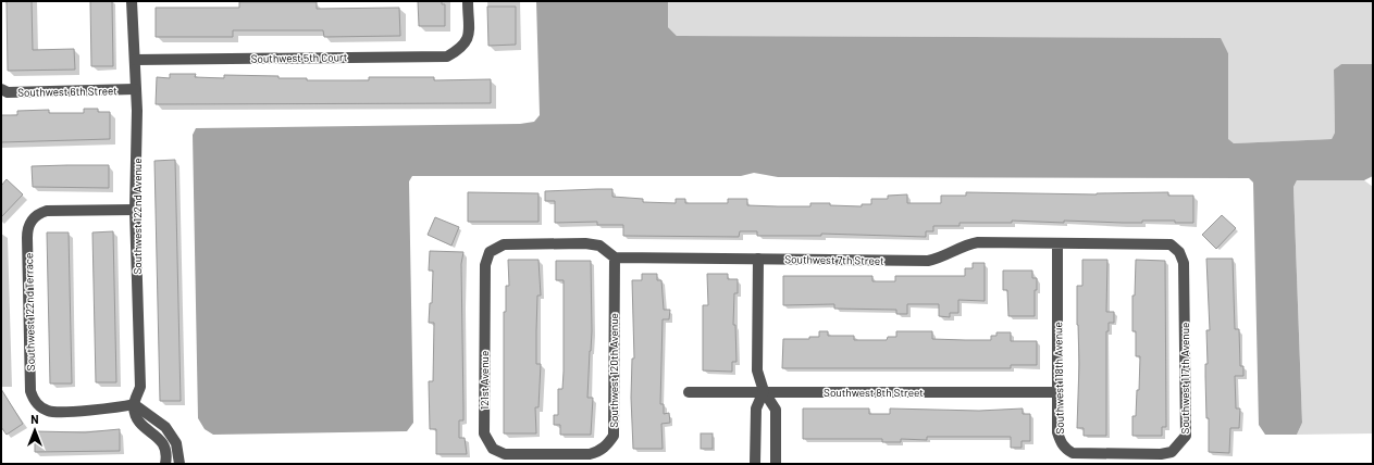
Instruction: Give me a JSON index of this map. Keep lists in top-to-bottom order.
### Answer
{
  "streets": {
    "street": [
      "Southwest 5th Court",
      "Southwest 6th Street",
      "Southwest 122nd Avenue",
      "Southwest 7th Street",
      "Southwest 122nd Terrace",
      "Southwest 120th Avenue",
      "Southwest 118th Avenue",
      "Southwest 117th Avenue",
      "121st Avenue",
      "Southwest 8th Street"
    ]
  },
  "crossings": [
    ["Southwest 5th Court", "Southwest 122nd Avenue"],
    ["Southwest 6th Street", "Southwest 122nd Avenue"],
    ["Southwest 122nd Avenue", "Southwest 122nd Terrace"],
    ["Southwest 7th Street", "Southwest 120th Avenue"],
    ["Southwest 7th Street", "Southwest 118th Avenue"],
    ["Southwest 7th Street", "Southwest 117th Avenue"],
    ["Southwest 7th Street", "121st Avenue"],
    ["Southwest 120th Avenue", "121st Avenue"],
    ["Southwest 118th Avenue", "Southwest 117th Avenue"],
    ["Southwest 118th Avenue", "Southwest 8th Street"]
  ],
  "north": "top"
}
